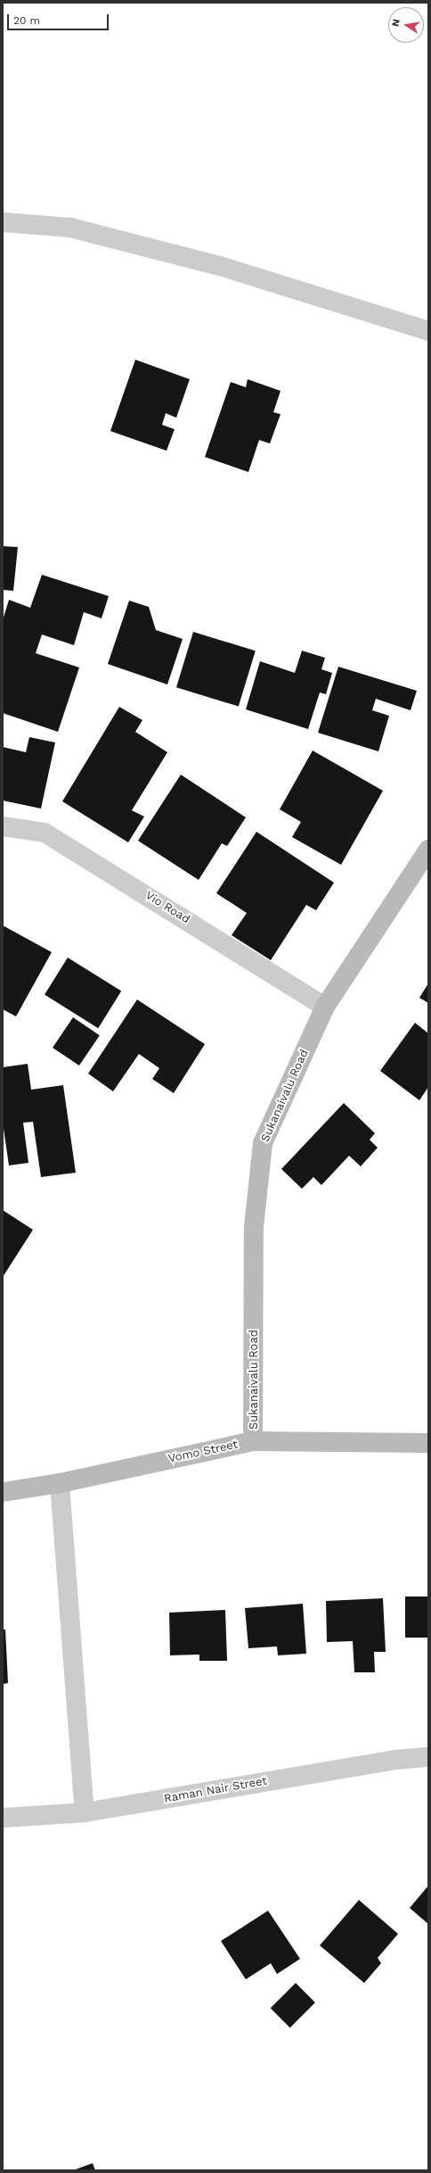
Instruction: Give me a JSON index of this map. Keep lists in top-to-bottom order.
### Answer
{
  "streets": {
    "main road": ["Sukanaivalu Road", "Vomo Street"],
    "street": ["Vio Road", "Raman Nair Street"]
  },
  "crossings": [
    ["Vio Road", "Sukanaivalu Road"],
    ["Sukanaivalu Road", "Vomo Street"]
  ],
  "scale_bar": "20 m",
  "north": "left"
}
